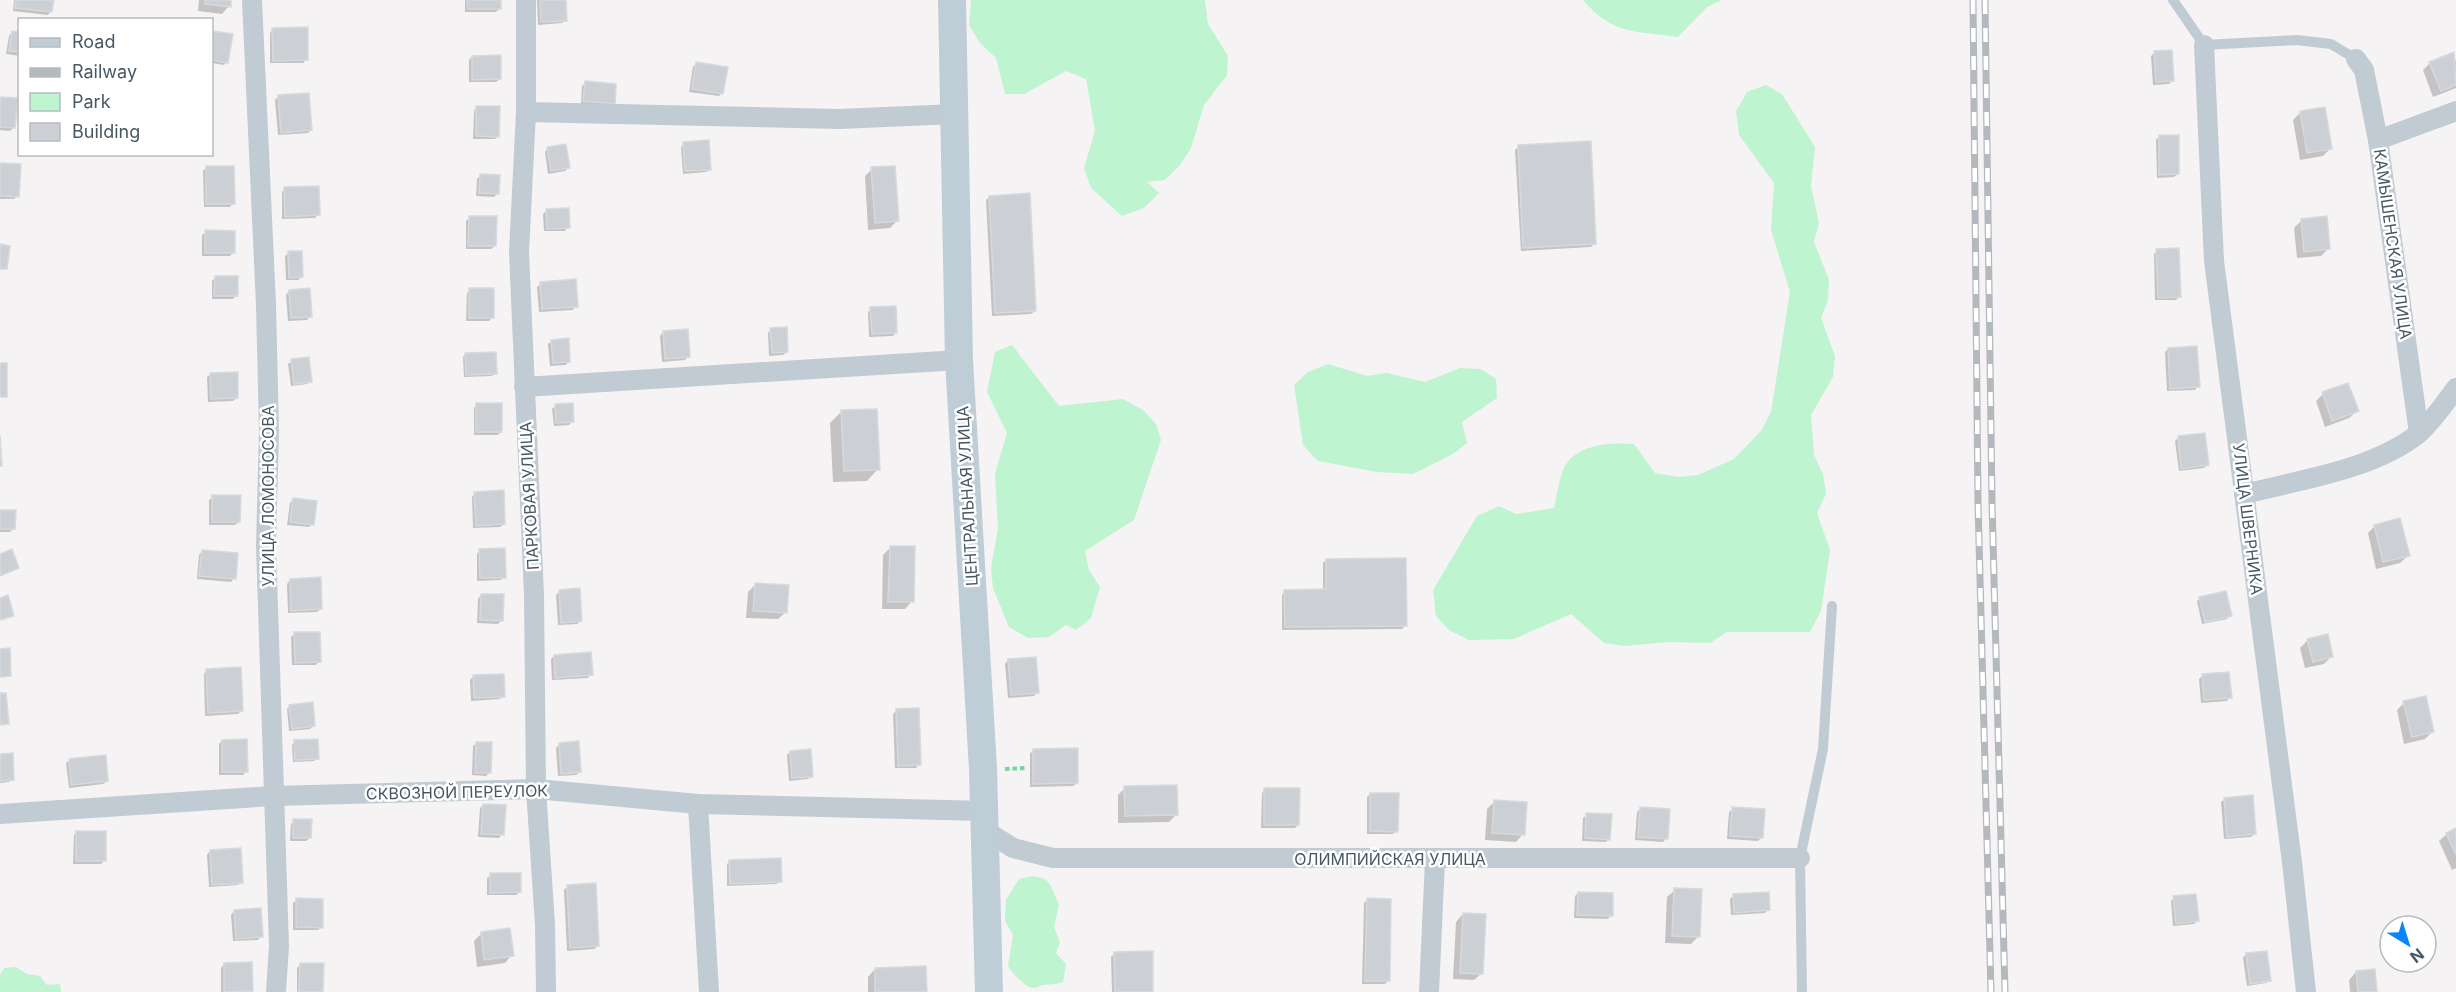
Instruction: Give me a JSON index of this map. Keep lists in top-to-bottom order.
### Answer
{
  "streets": {
    "street": [
      "КАМЫШЕНСКАЯ УЛИЦА",
      "УЛИЦА ЛОМОНОСОВА",
      "ПАРКОВАЯ УЛИЦА",
      "ЦЕНТРАЛЬНАЯ УЛИЦА",
      "УЛИЦА ШВЕРНИКА",
      "СКВОЗНОЙ ПЕРЕУЛОК",
      "ОЛИМПИЙСКАЯ УЛИЦА"
    ]
  },
  "crossings": [
    ["УЛИЦА ЛОМОНОСОВА", "СКВОЗНОЙ ПЕРЕУЛОК"],
    ["ПАРКОВАЯ УЛИЦА", "СКВОЗНОЙ ПЕРЕУЛОК"],
    ["ЦЕНТРАЛЬНАЯ УЛИЦА", "СКВОЗНОЙ ПЕРЕУЛОК"],
    ["ЦЕНТРАЛЬНАЯ УЛИЦА", "ОЛИМПИЙСКАЯ УЛИЦА"],
    ["СКВОЗНОЙ ПЕРЕУЛОК", "ОЛИМПИЙСКАЯ УЛИЦА"]
  ],
  "legend": [
    "Road",
    "Railway",
    "Park",
    "Building"
  ],
  "north": "bottom right"
}
